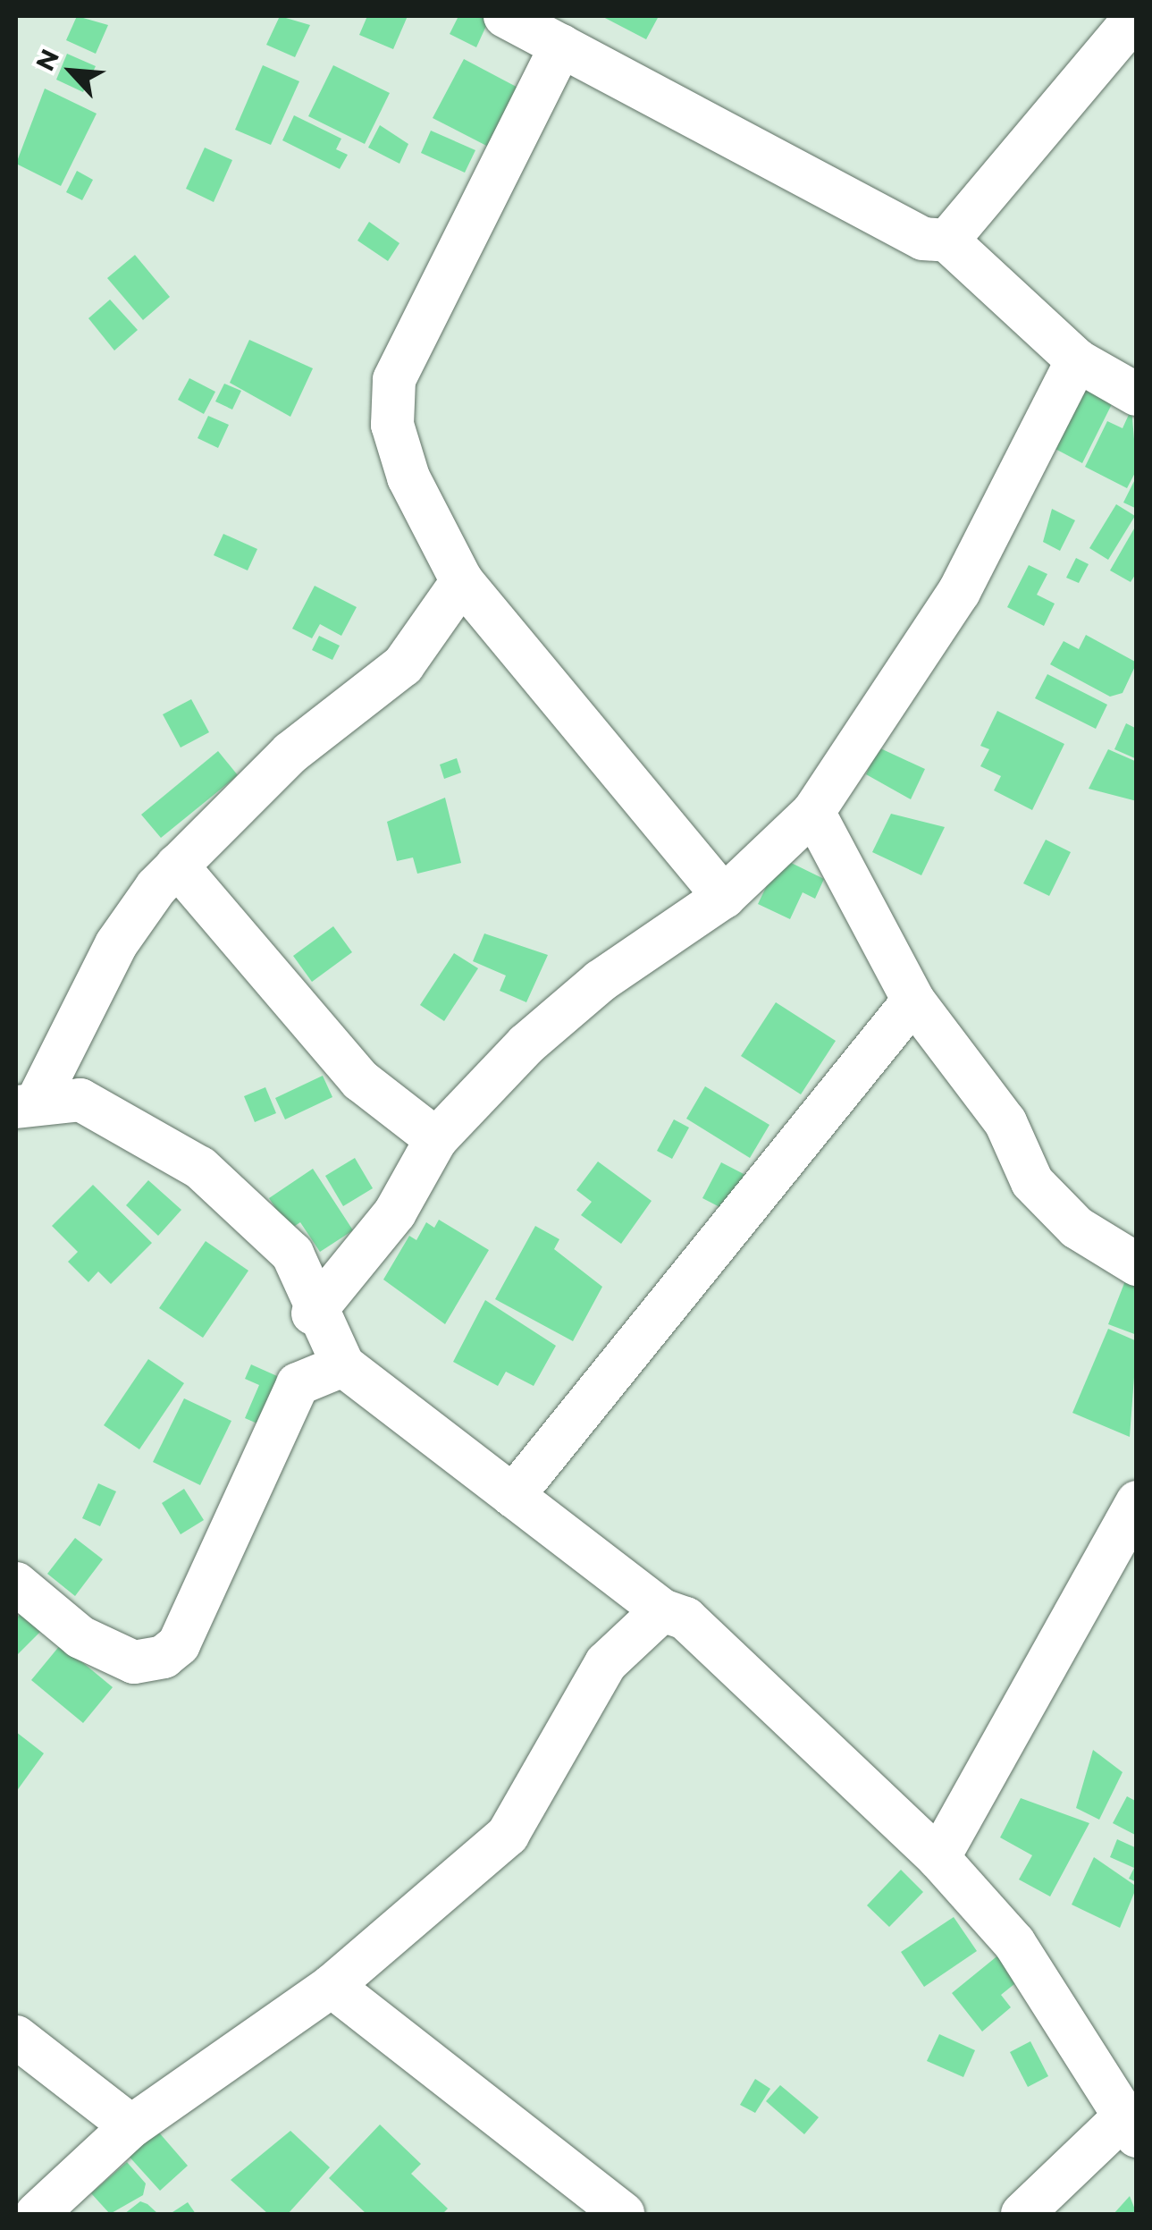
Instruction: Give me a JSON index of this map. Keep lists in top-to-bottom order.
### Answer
{
  "north": "top left"
}
